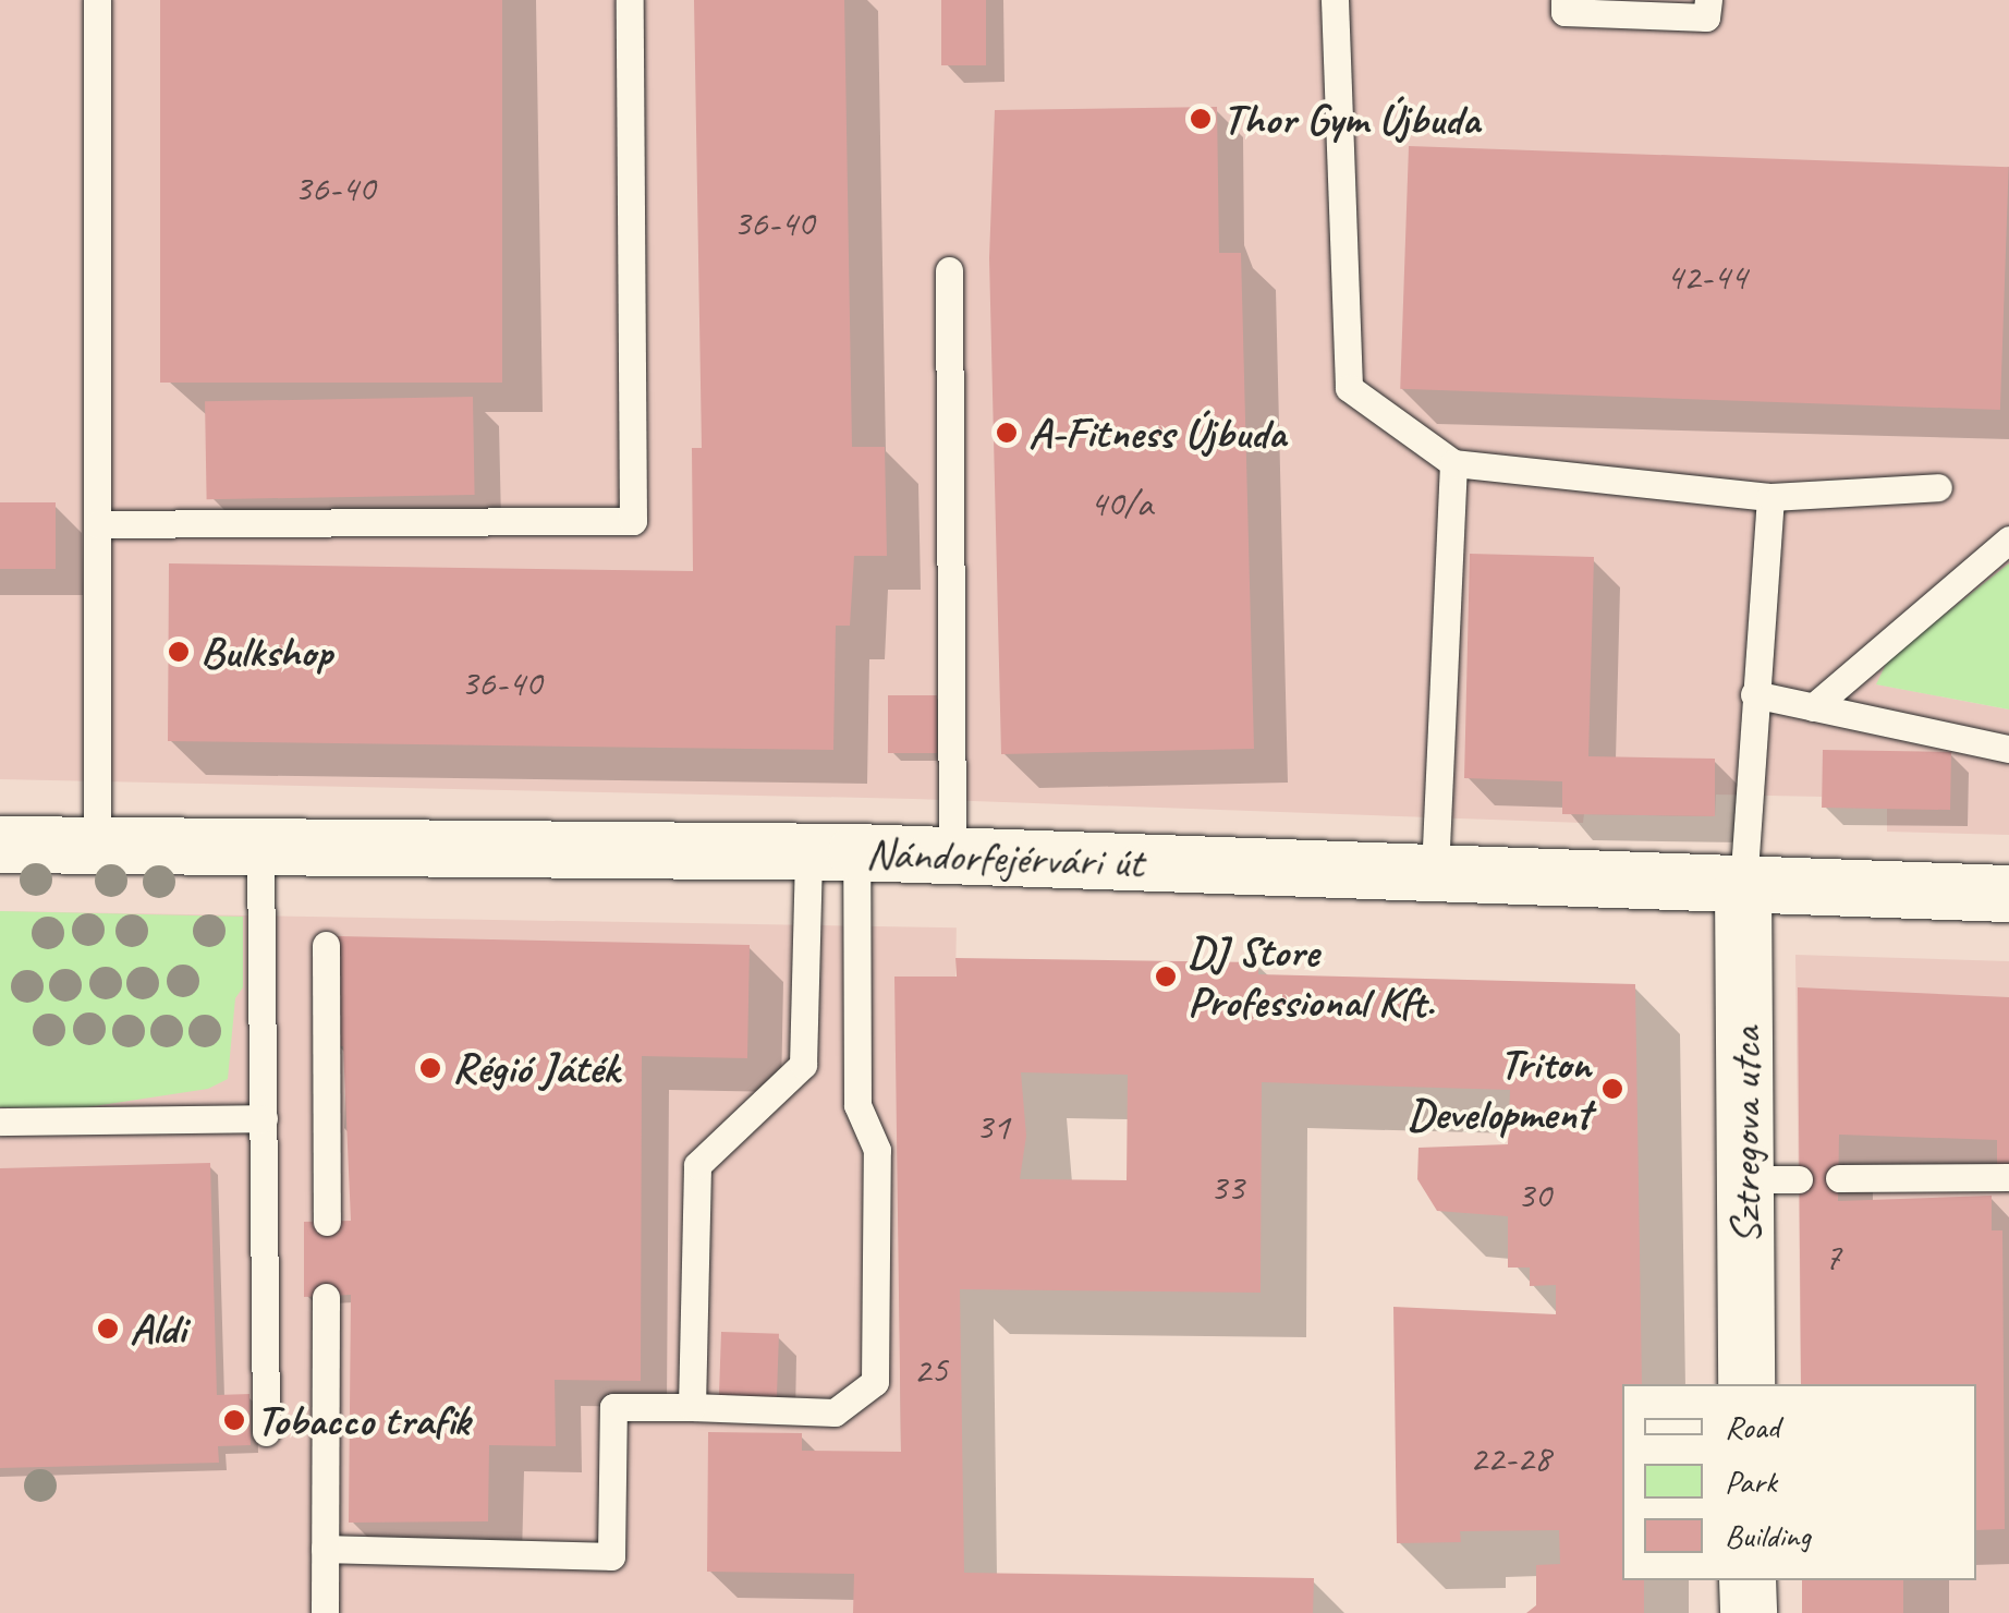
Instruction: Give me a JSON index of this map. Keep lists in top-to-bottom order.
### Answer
{
  "streets": {
    "street": ["Nándorfejérvári út", "Sztregova utca"]
  },
  "crossings": [
    ["Nándorfejérvári út", "Sztregova utca"]
  ],
  "places": [
    "Thor Gym Újbuda",
    "A-Fitness Újbuda",
    "Bulkshop",
    "DJ Store Professional Kft.",
    "Régió Játék",
    "Triton Development",
    "Aldi",
    "Tobacco trafik"
  ],
  "house_numbers": [
    "36-40",
    "36-40",
    "42-44",
    "40/a",
    "36-40",
    "31",
    "33",
    "30",
    "7",
    "25",
    "22-28"
  ],
  "legend": ["Road", "Park", "Building"]
}
